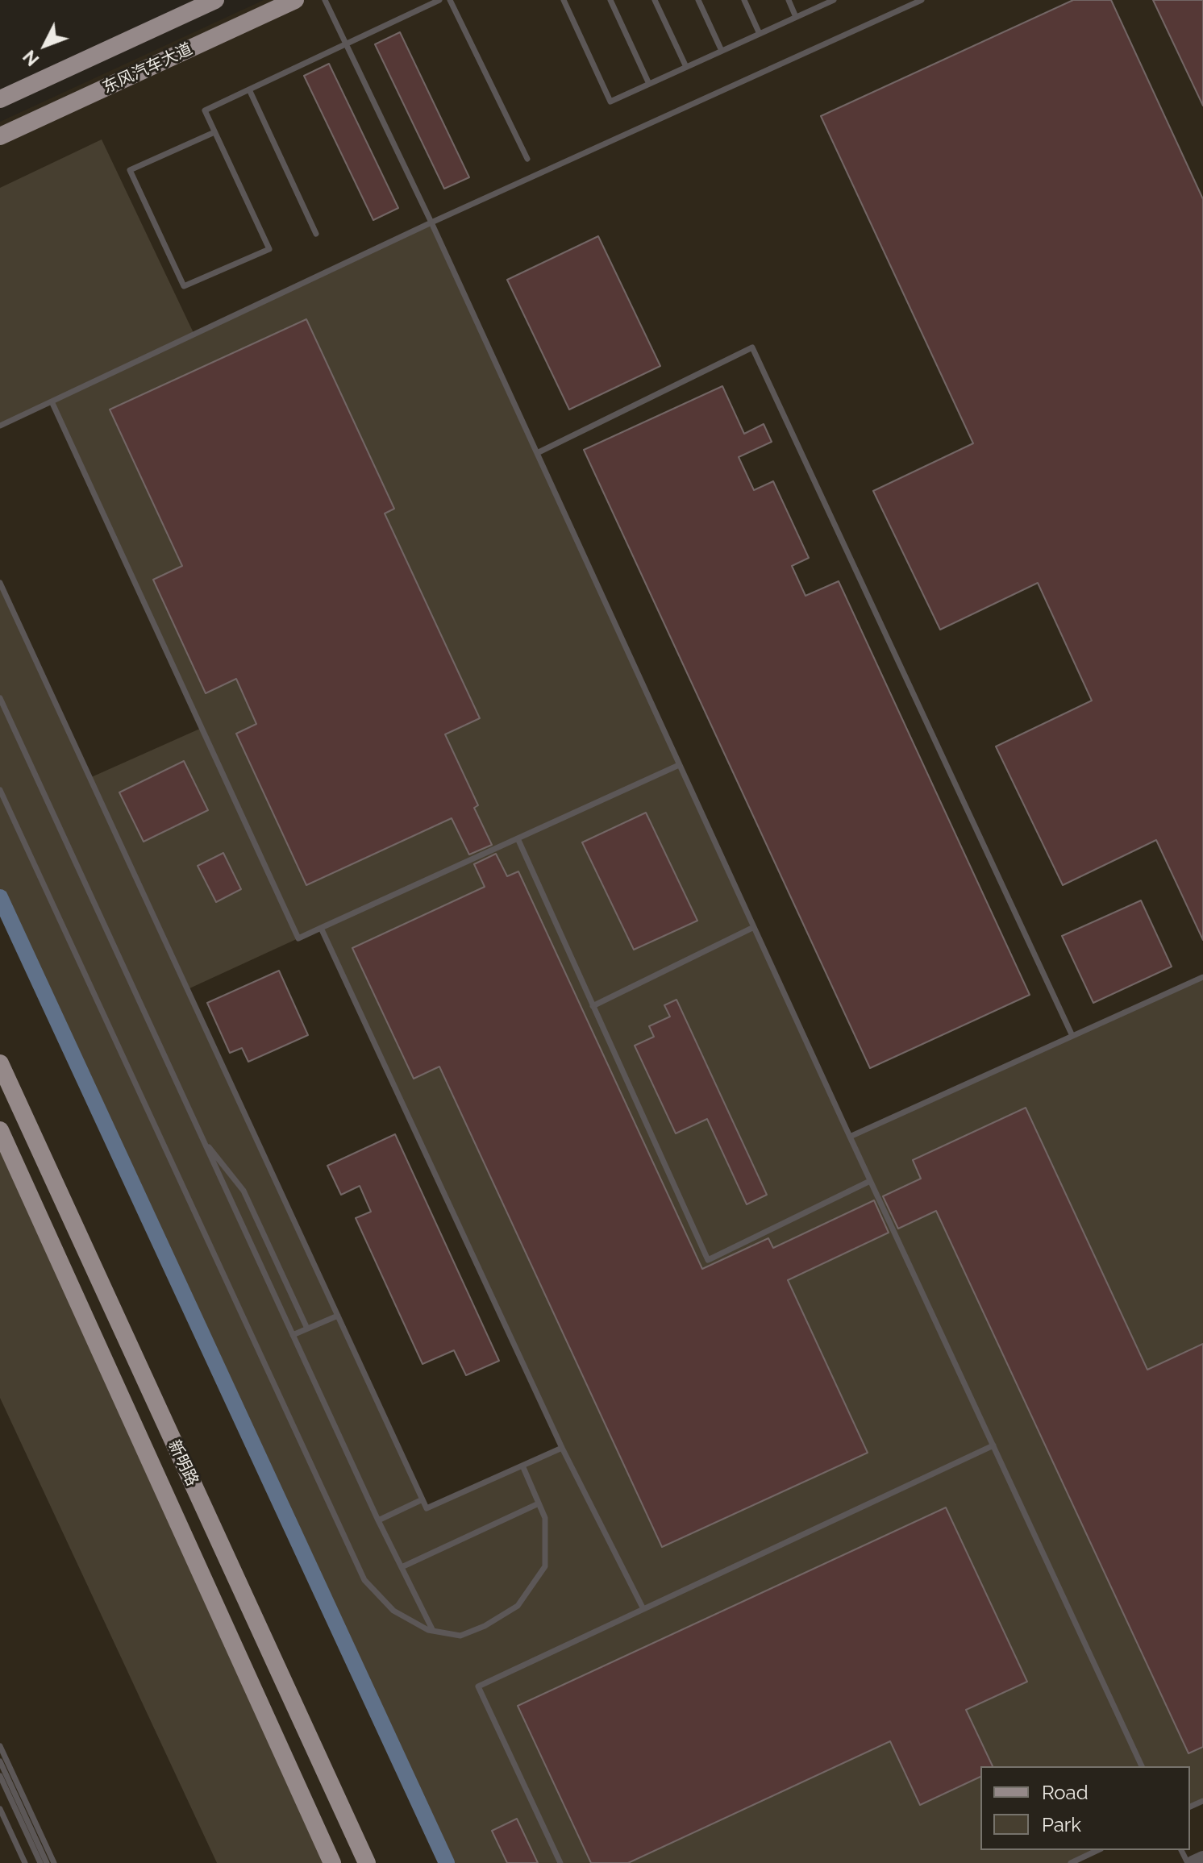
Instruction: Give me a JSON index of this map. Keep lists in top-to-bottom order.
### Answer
{
  "streets": {
    "main road": ["东风汽车大道", "新明路"]
  },
  "legend": ["Road", "Park"],
  "north": "bottom left"
}
